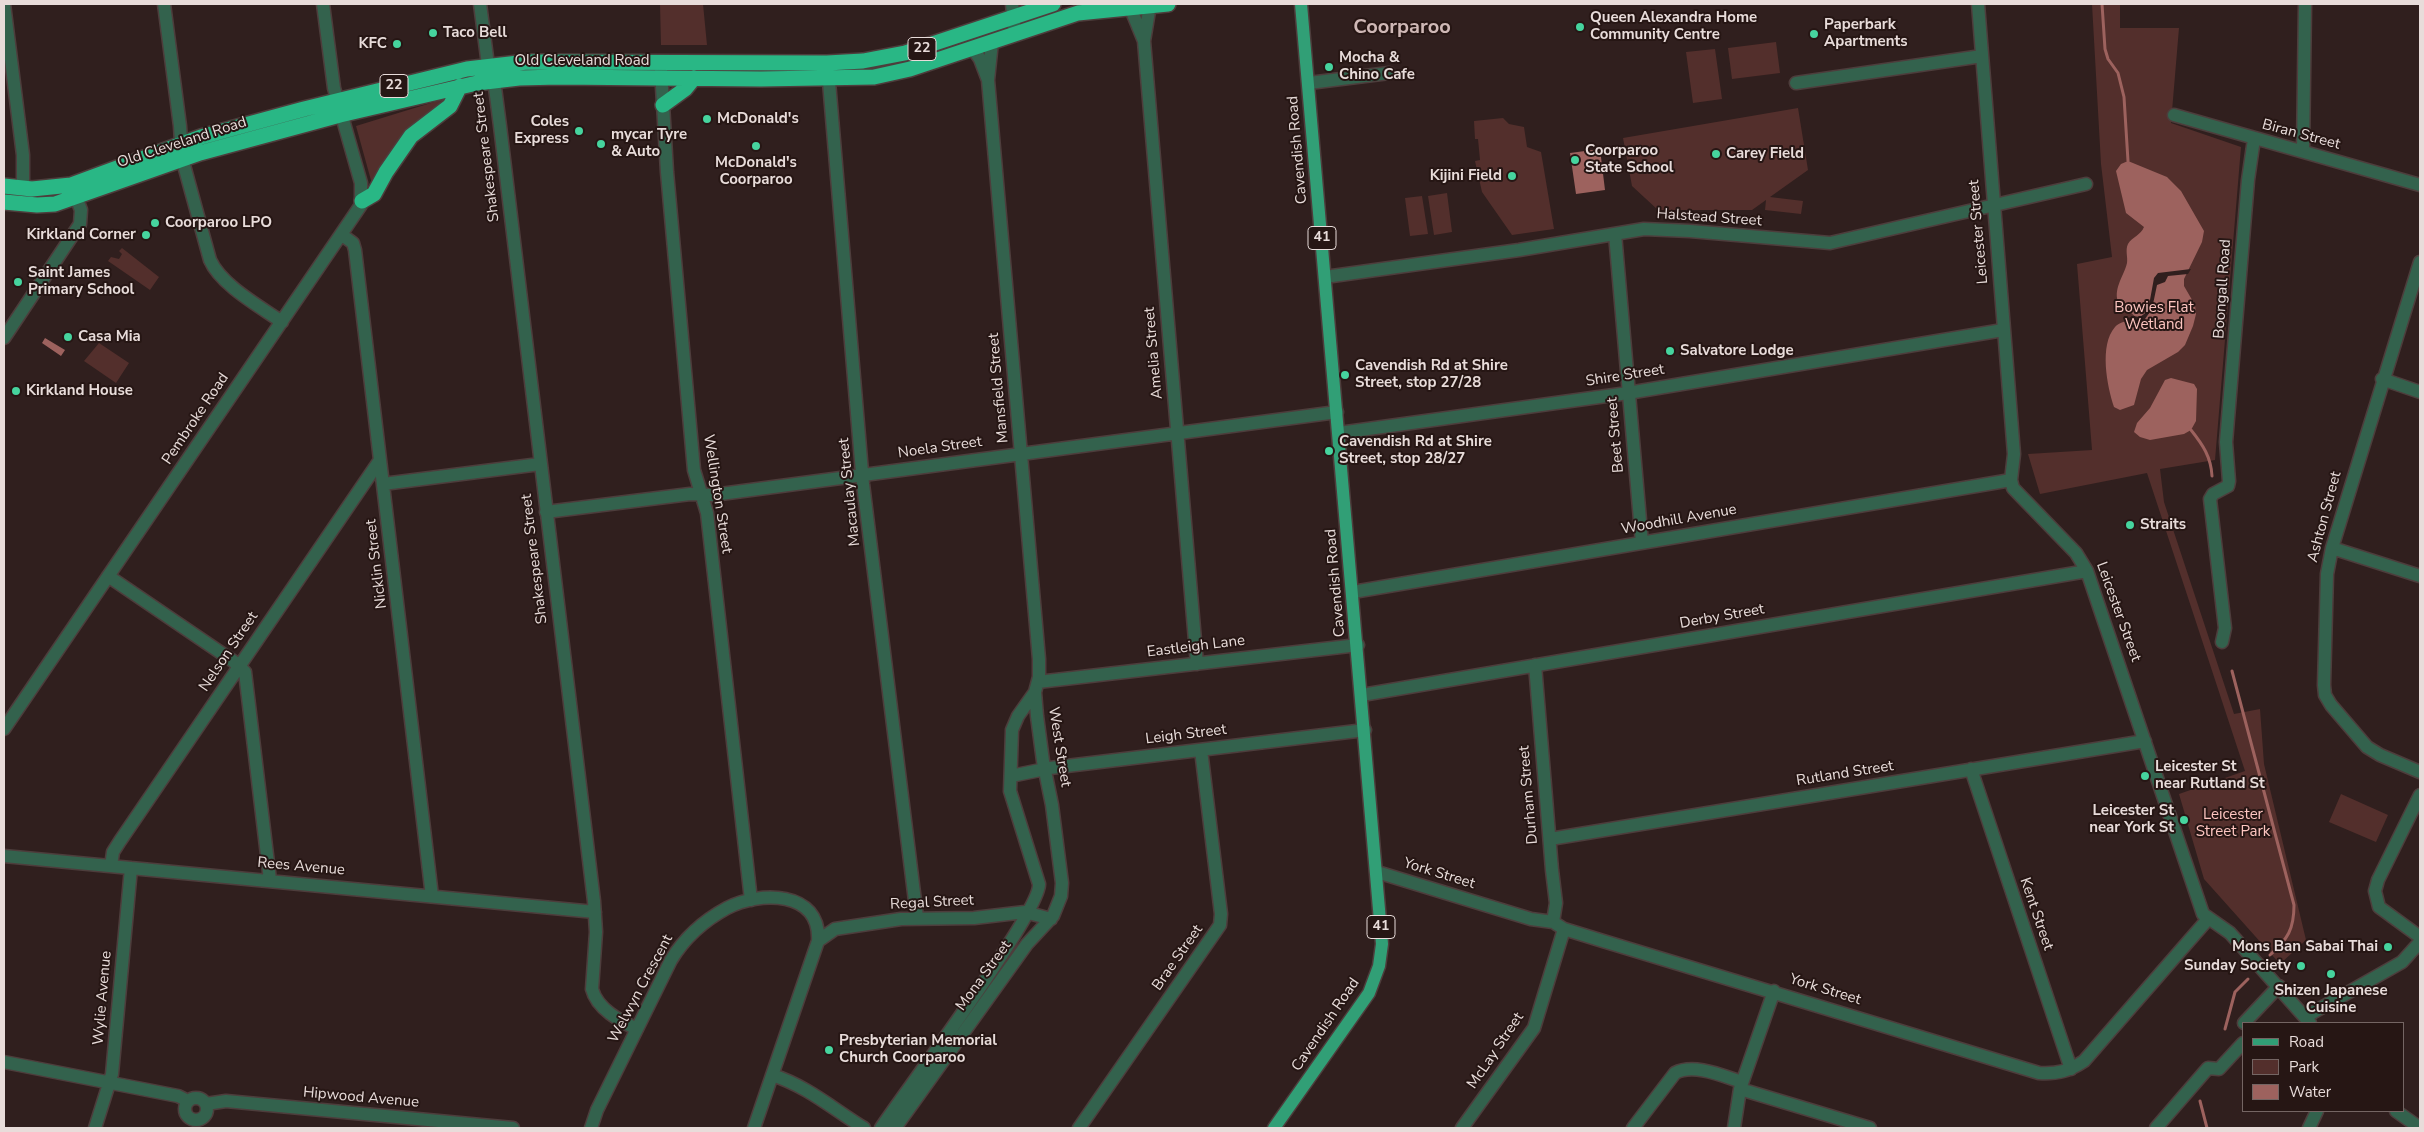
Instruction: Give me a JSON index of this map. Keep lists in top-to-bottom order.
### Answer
{
  "streets": {
    "highway": ["22", "Old Cleveland Road"],
    "main road": ["Cavendish Road", "41"],
    "street": [
      "Biran Street",
      "Shakespeare Street",
      "Halstead Street",
      "Leicester Street",
      "Boongall Road",
      "Amelia Street",
      "Shire Street",
      "Mansfield Street",
      "Pembroke Road",
      "Beet Street",
      "Noela Street",
      "Macaulay Street",
      "Wellington Street",
      "Ashton Street",
      "Woodhill Avenue",
      "Nicklin Street",
      "Derby Street",
      "Eastleigh Lane",
      "Nelson Street",
      "Leigh Street",
      "West Street",
      "Rutland Street",
      "Durham Street",
      "Rees Avenue",
      "York Street",
      "Regal Street",
      "Kent Street",
      "Brae Street",
      "Mona Street",
      "Welwyn Crescent",
      "Wylie Avenue",
      "McLay Street",
      "Hipwood Avenue"
    ]
  },
  "crossings": [
    ["Old Cleveland Road", "Shakespeare Street"],
    ["Old Cleveland Road", "Amelia Street"],
    ["Old Cleveland Road", "Mansfield Street"],
    ["Old Cleveland Road", "Macaulay Street"],
    ["Old Cleveland Road", "Wellington Street"],
    ["Biran Street", "Boongall Road"],
    ["Cavendish Road", "Halstead Street"],
    ["Cavendish Road", "Shire Street"],
    ["Cavendish Road", "Noela Street"],
    ["Cavendish Road", "Woodhill Avenue"],
    ["Cavendish Road", "Derby Street"],
    ["Cavendish Road", "Eastleigh Lane"],
    ["Cavendish Road", "Leigh Street"],
    ["Cavendish Road", "York Street"],
    ["Shakespeare Street", "Noela Street"],
    ["Shakespeare Street", "Rees Avenue"],
    ["Shakespeare Street", "Welwyn Crescent"],
    ["Halstead Street", "Leicester Street"],
    ["Halstead Street", "Beet Street"],
    ["Leicester Street", "Shire Street"],
    ["Leicester Street", "Woodhill Avenue"],
    ["Leicester Street", "Derby Street"],
    ["Leicester Street", "Rutland Street"],
    ["Leicester Street", "York Street"],
    ["Amelia Street", "Noela Street"],
    ["Amelia Street", "Eastleigh Lane"],
    ["Shire Street", "Beet Street"],
    ["Mansfield Street", "Noela Street"],
    ["Mansfield Street", "Eastleigh Lane"],
    ["Mansfield Street", "West Street"],
    ["Pembroke Road", "Nicklin Street"],
    ["Beet Street", "Woodhill Avenue"],
    ["Noela Street", "Macaulay Street"],
    ["Noela Street", "Wellington Street"],
    ["Macaulay Street", "Regal Street"],
    ["Wellington Street", "Welwyn Crescent"],
    ["Nicklin Street", "Nelson Street"],
    ["Nicklin Street", "Rees Avenue"],
    ["Derby Street", "Durham Street"],
    ["Eastleigh Lane", "West Street"],
    ["Nelson Street", "Rees Avenue"],
    ["Leigh Street", "West Street"],
    ["Leigh Street", "Brae Street"],
    ["West Street", "Regal Street"],
    ["West Street", "Mona Street"],
    ["Rutland Street", "Durham Street"],
    ["Rutland Street", "Kent Street"],
    ["Durham Street", "York Street"],
    ["Rees Avenue", "Wylie Avenue"],
    ["York Street", "Kent Street"],
    ["York Street", "McLay Street"],
    ["Regal Street", "Mona Street"],
    ["Regal Street", "Welwyn Crescent"]
  ],
  "districts": ["Coorparoo"],
  "parks": ["Bowies Flat Wetland", "Leicester Street Park"],
  "places": [
    "Queen Alexandra Home Community Centre",
    "Taco Bell",
    "Paperbark Apartments",
    "KFC",
    "Mocha & Chino Cafe",
    "McDonald's",
    "Coles Express",
    "mycar Tyre & Auto",
    "McDonald's Coorparoo",
    "Carey Field",
    "Coorparoo State School",
    "Kijini Field",
    "Coorparoo LPO",
    "Kirkland Corner",
    "Saint James Primary School",
    "Casa Mia",
    "Salvatore Lodge",
    "Cavendish Rd at Shire Street, stop 27/28",
    "Kirkland House",
    "Cavendish Rd at Shire Street, stop 28/27",
    "Straits",
    "Leicester St near Rutland St",
    "Leicester St near York St",
    "Mons Ban Sabai Thai",
    "Sunday Society",
    "Shizen Japanese Cuisine",
    "Presbyterian Memorial Church Coorparoo"
  ],
  "legend": ["Road", "Park", "Water"]
}
